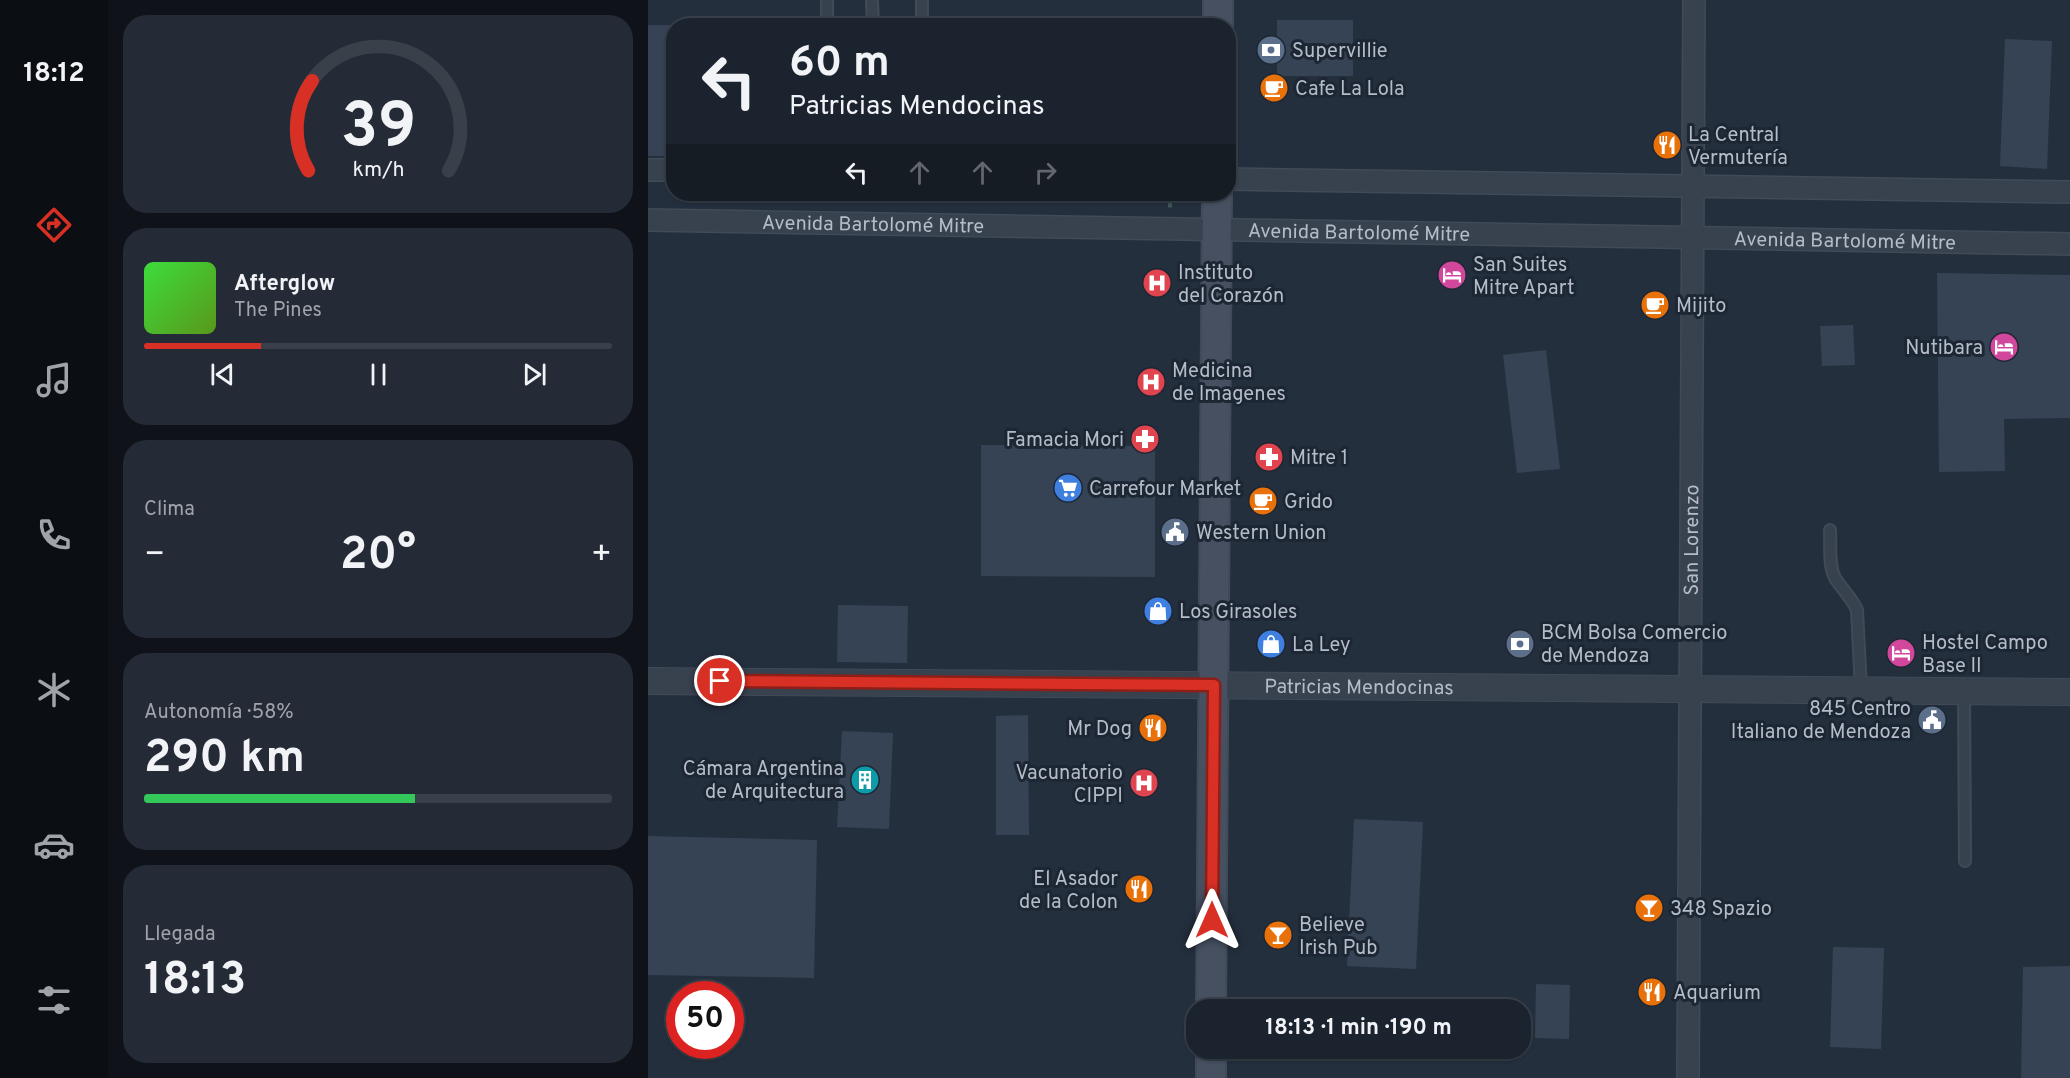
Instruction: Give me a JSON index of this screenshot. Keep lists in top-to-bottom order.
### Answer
{
  "streets": {
    "street": ["Avenida Bartolomé Mitre", "San Lorenzo", "Patricias Mendocinas"]
  },
  "crossings": [
    ["Avenida Bartolomé Mitre", "San Lorenzo"],
    ["San Lorenzo", "Patricias Mendocinas"]
  ],
  "places": {
    "bank": ["Supervillie", "BCM Bolsa Comercio de Mendoza"],
    "cafe": ["Cafe La Lola", "Mijito", "Grido"],
    "restaurant": [
      "La Central Vermutería",
      "Mr Dog",
      "El Asador de la Colon",
      "Aquarium"
    ],
    "hotel": ["San Suites Mitre Apart", "Nutibara", "Hostel Campo Base II"],
    "hospital": ["Instituto del Corazón", "Medicina de Imagenes", "Vacunatorio CIPPI"],
    "pharmacy": ["Famacia Mori", "Mitre 1"],
    "supermarket": ["Carrefour Market"],
    "public building": ["Western Union", "845 Centro Italiano de Mendoza"],
    "shop": ["Los Girasoles", "La Ley"],
    "building": ["Cámara Argentina de Arquitectura"],
    "bar": ["348 Spazio", "Believe Irish Pub"]
  },
  "page": {
    "tabs": "18:12",
    "turn": ["60 m", "Patricias Mendocinas"],
    "song": ["Afterglow", "The Pines"],
    "tile": [
      "Clima",
      ["Autonomía · 58%", "290 km"],
      ["Llegada", "18:13"]
    ],
    "heat": ["−", "20°", "+"],
    "limit": "50",
    "trip": "18:13 · 1 min · 190 m",
    "gauge": ["39", "km/h"]
  }
}
